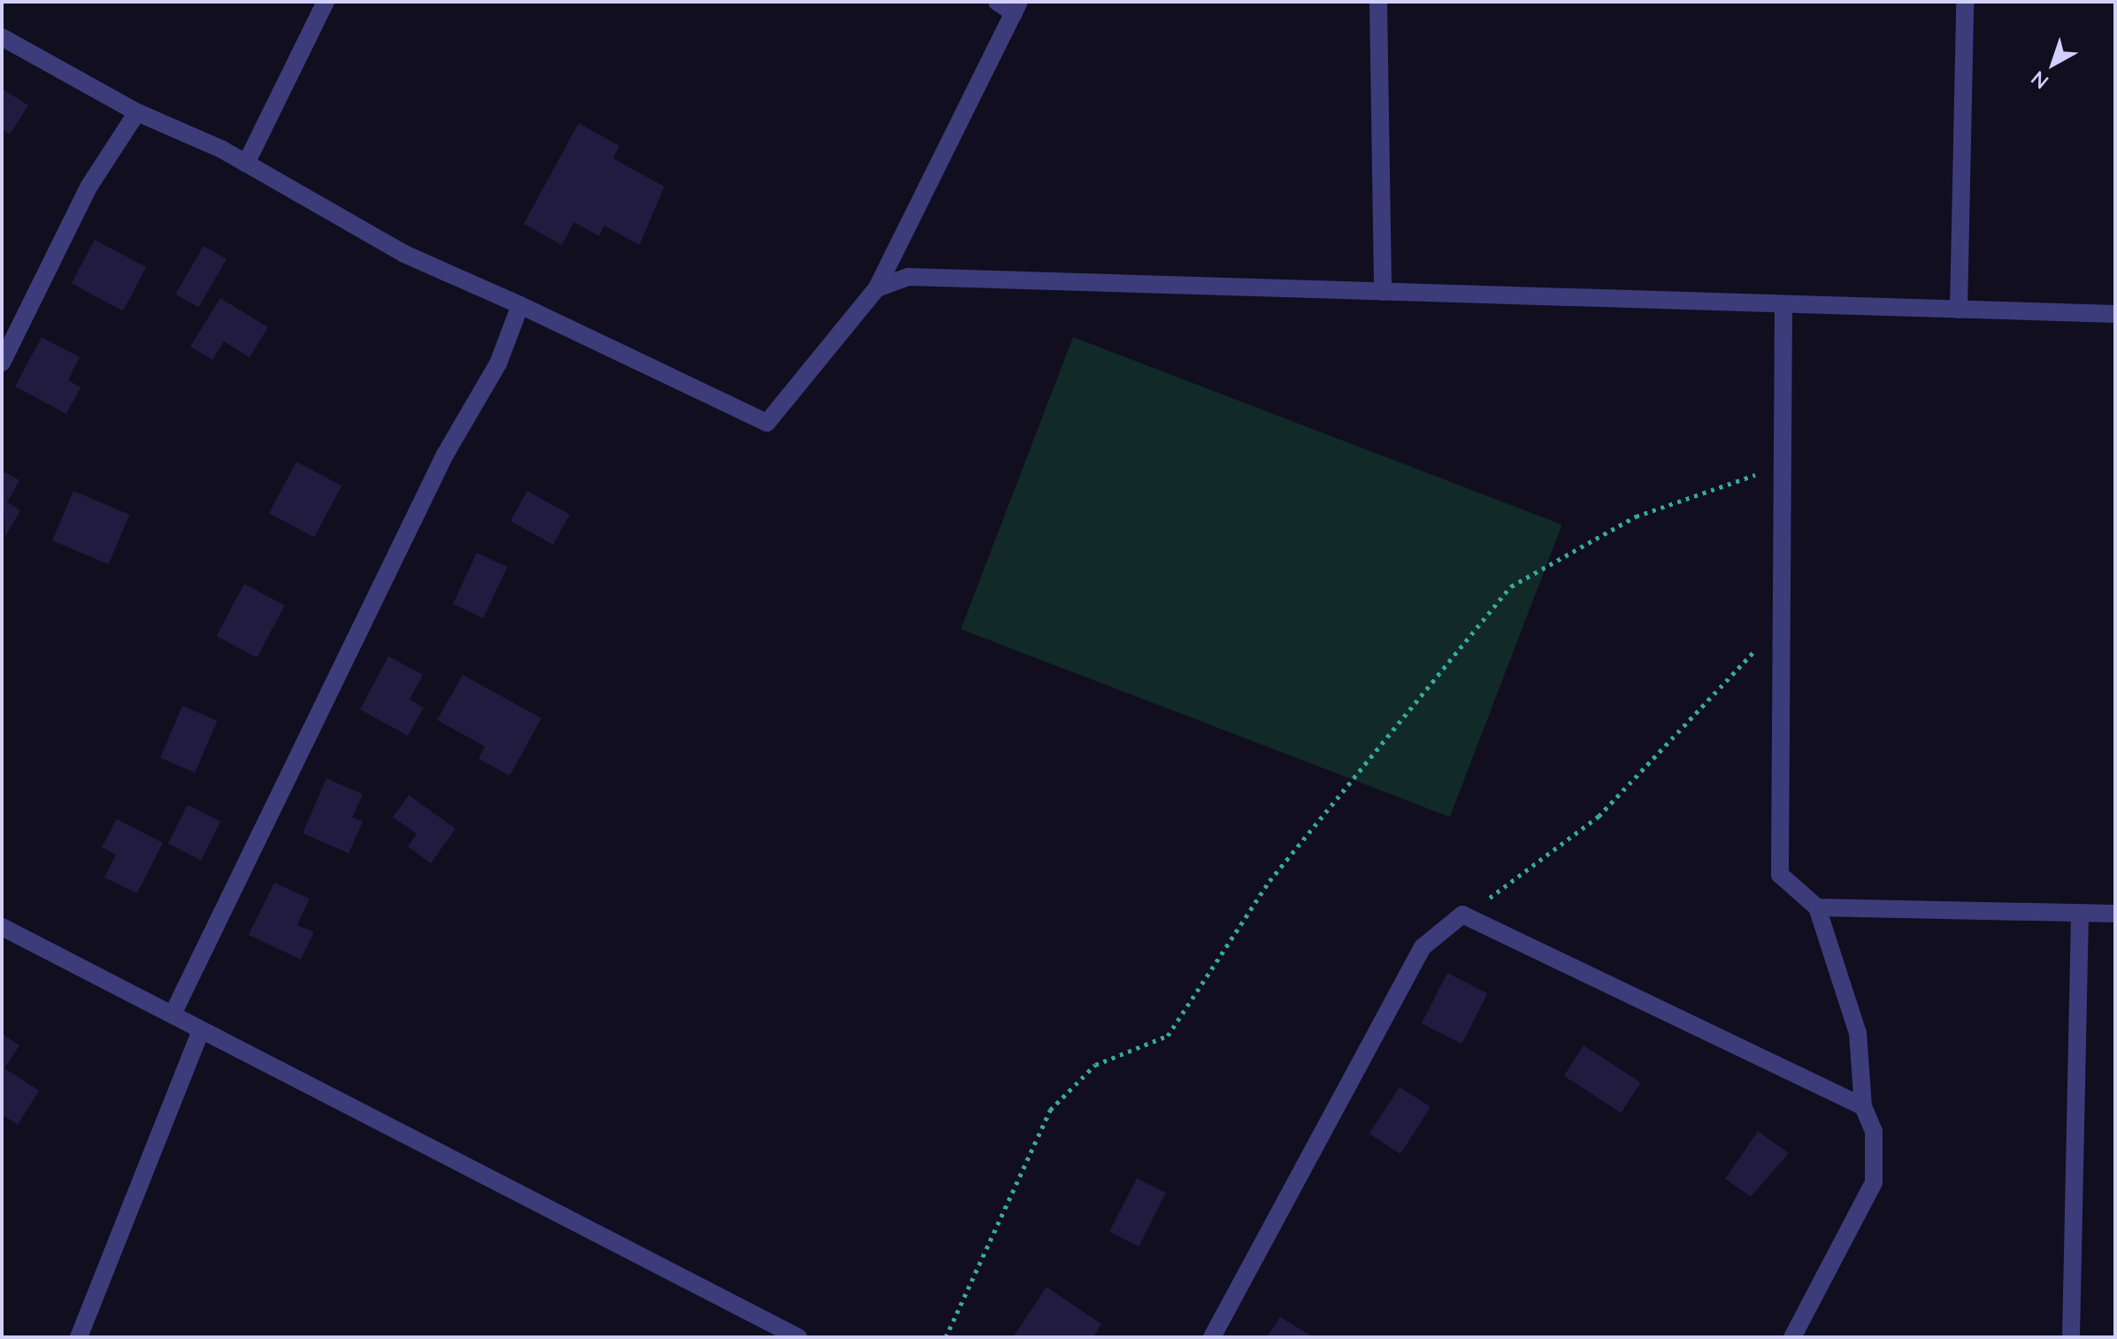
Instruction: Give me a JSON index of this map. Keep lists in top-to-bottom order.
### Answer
{
  "north": "bottom left"
}
